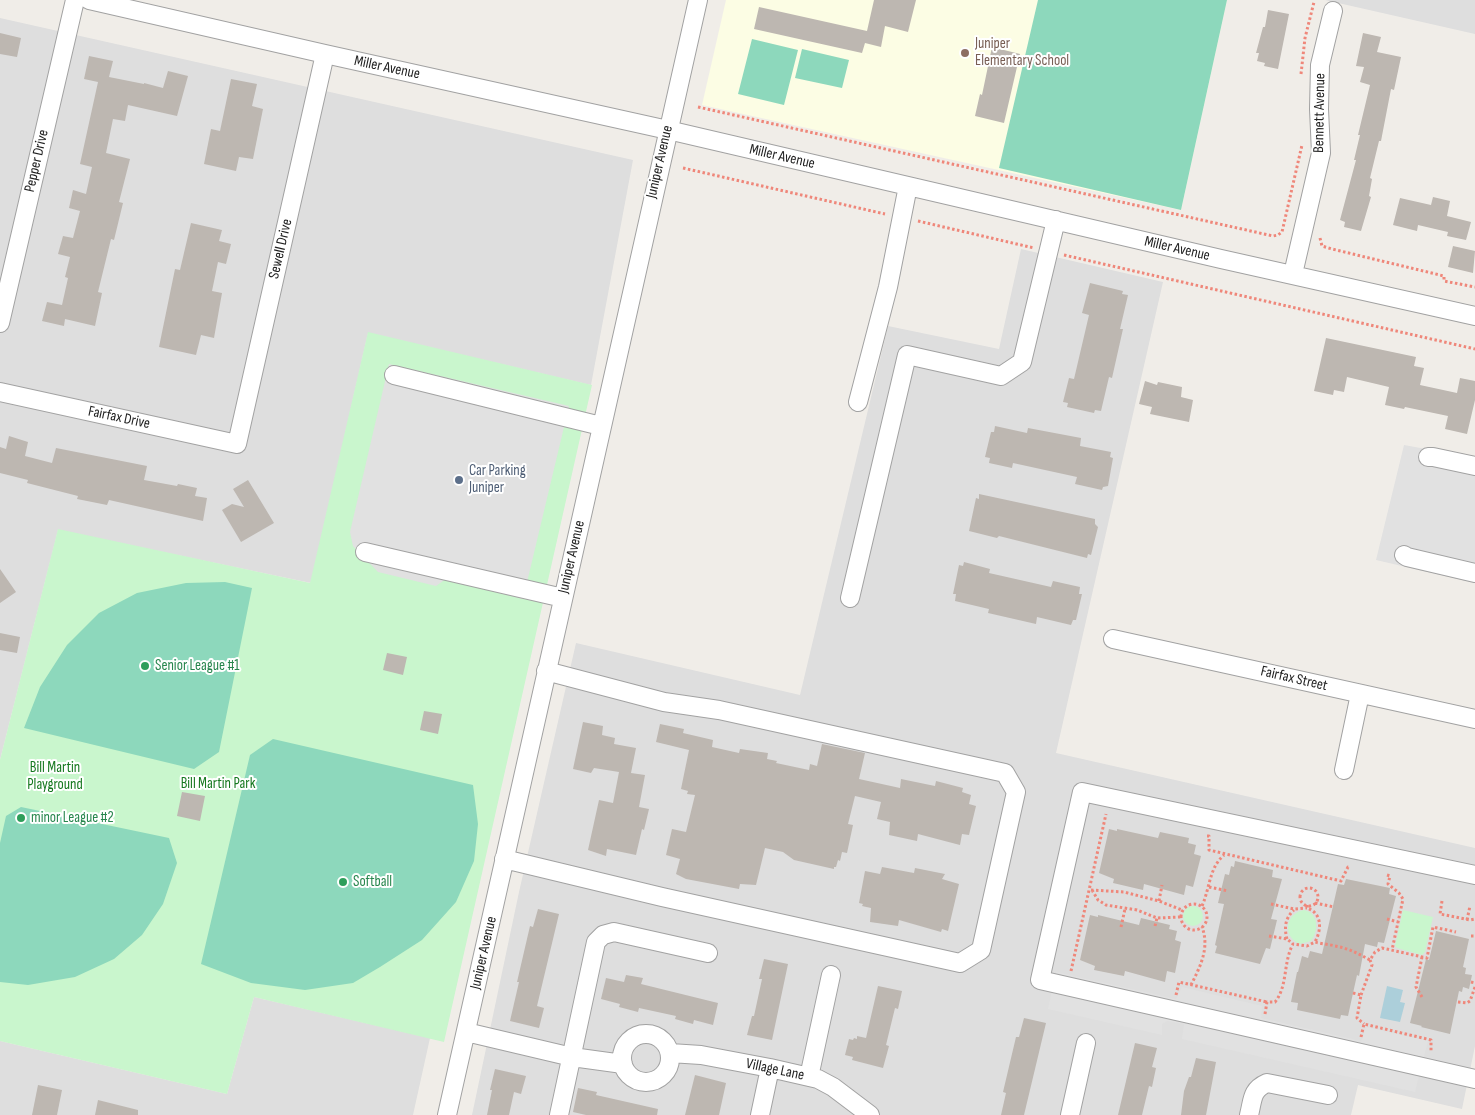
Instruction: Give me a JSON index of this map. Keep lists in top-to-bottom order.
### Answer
{
  "streets": {
    "street": [
      "Miller Avenue",
      "Bennett Avenue",
      "Pepper Drive",
      "Juniper Avenue",
      "Sewell Drive",
      "Fairfax Drive",
      "Fairfax Street",
      "Village Lane"
    ]
  },
  "crossings": [
    ["Miller Avenue", "Bennett Avenue"],
    ["Miller Avenue", "Juniper Avenue"],
    ["Miller Avenue", "Sewell Drive"],
    ["Sewell Drive", "Fairfax Drive"]
  ],
  "parks": ["Bill Martin Playground", "Bill Martin Park"],
  "places": [
    "Juniper Elementary School",
    "Car Parking Juniper",
    "Senior League #1",
    "minor League #2",
    "Softball"
  ]
}
